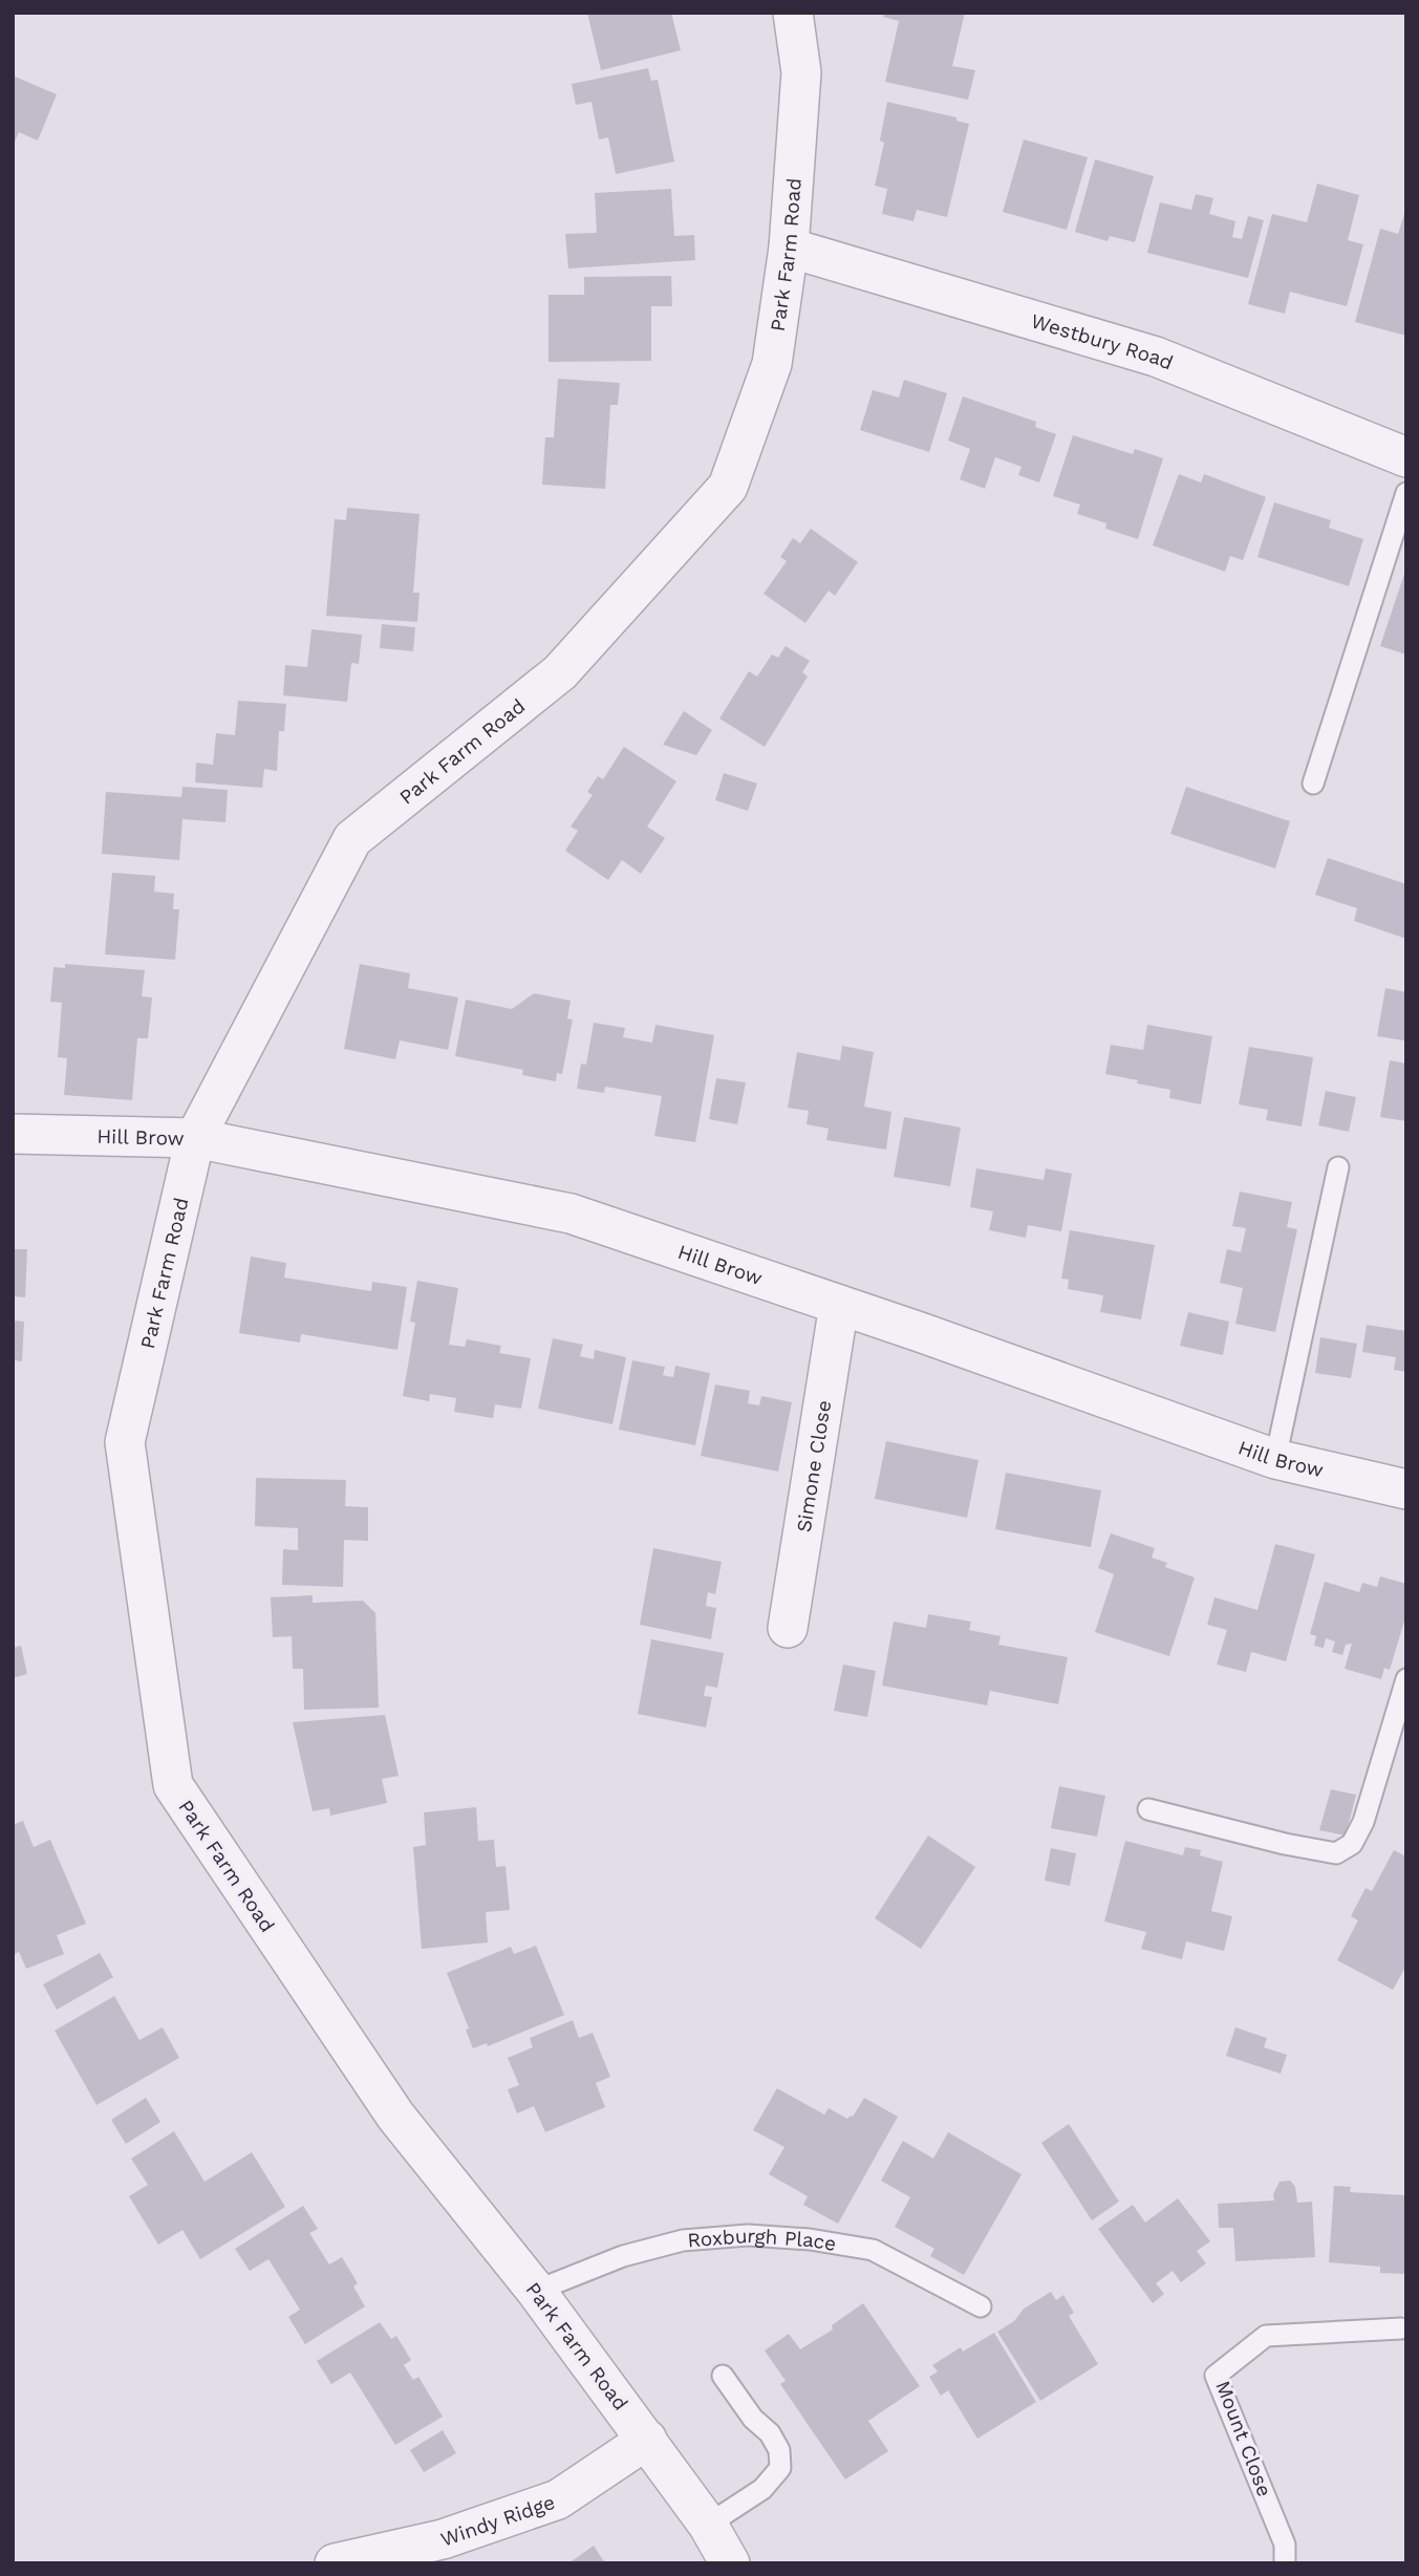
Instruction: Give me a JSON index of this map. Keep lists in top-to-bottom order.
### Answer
{
  "streets": {
    "street": [
      "Park Farm Road",
      "Westbury Road",
      "Hill Brow",
      "Simone Close",
      "Windy Ridge"
    ],
    "lane": ["Roxburgh Place", "Mount Close"]
  },
  "crossings": [
    ["Park Farm Road", "Westbury Road"],
    ["Park Farm Road", "Hill Brow"],
    ["Park Farm Road", "Roxburgh Place"],
    ["Park Farm Road", "Windy Ridge"],
    ["Hill Brow", "Simone Close"]
  ]
}
